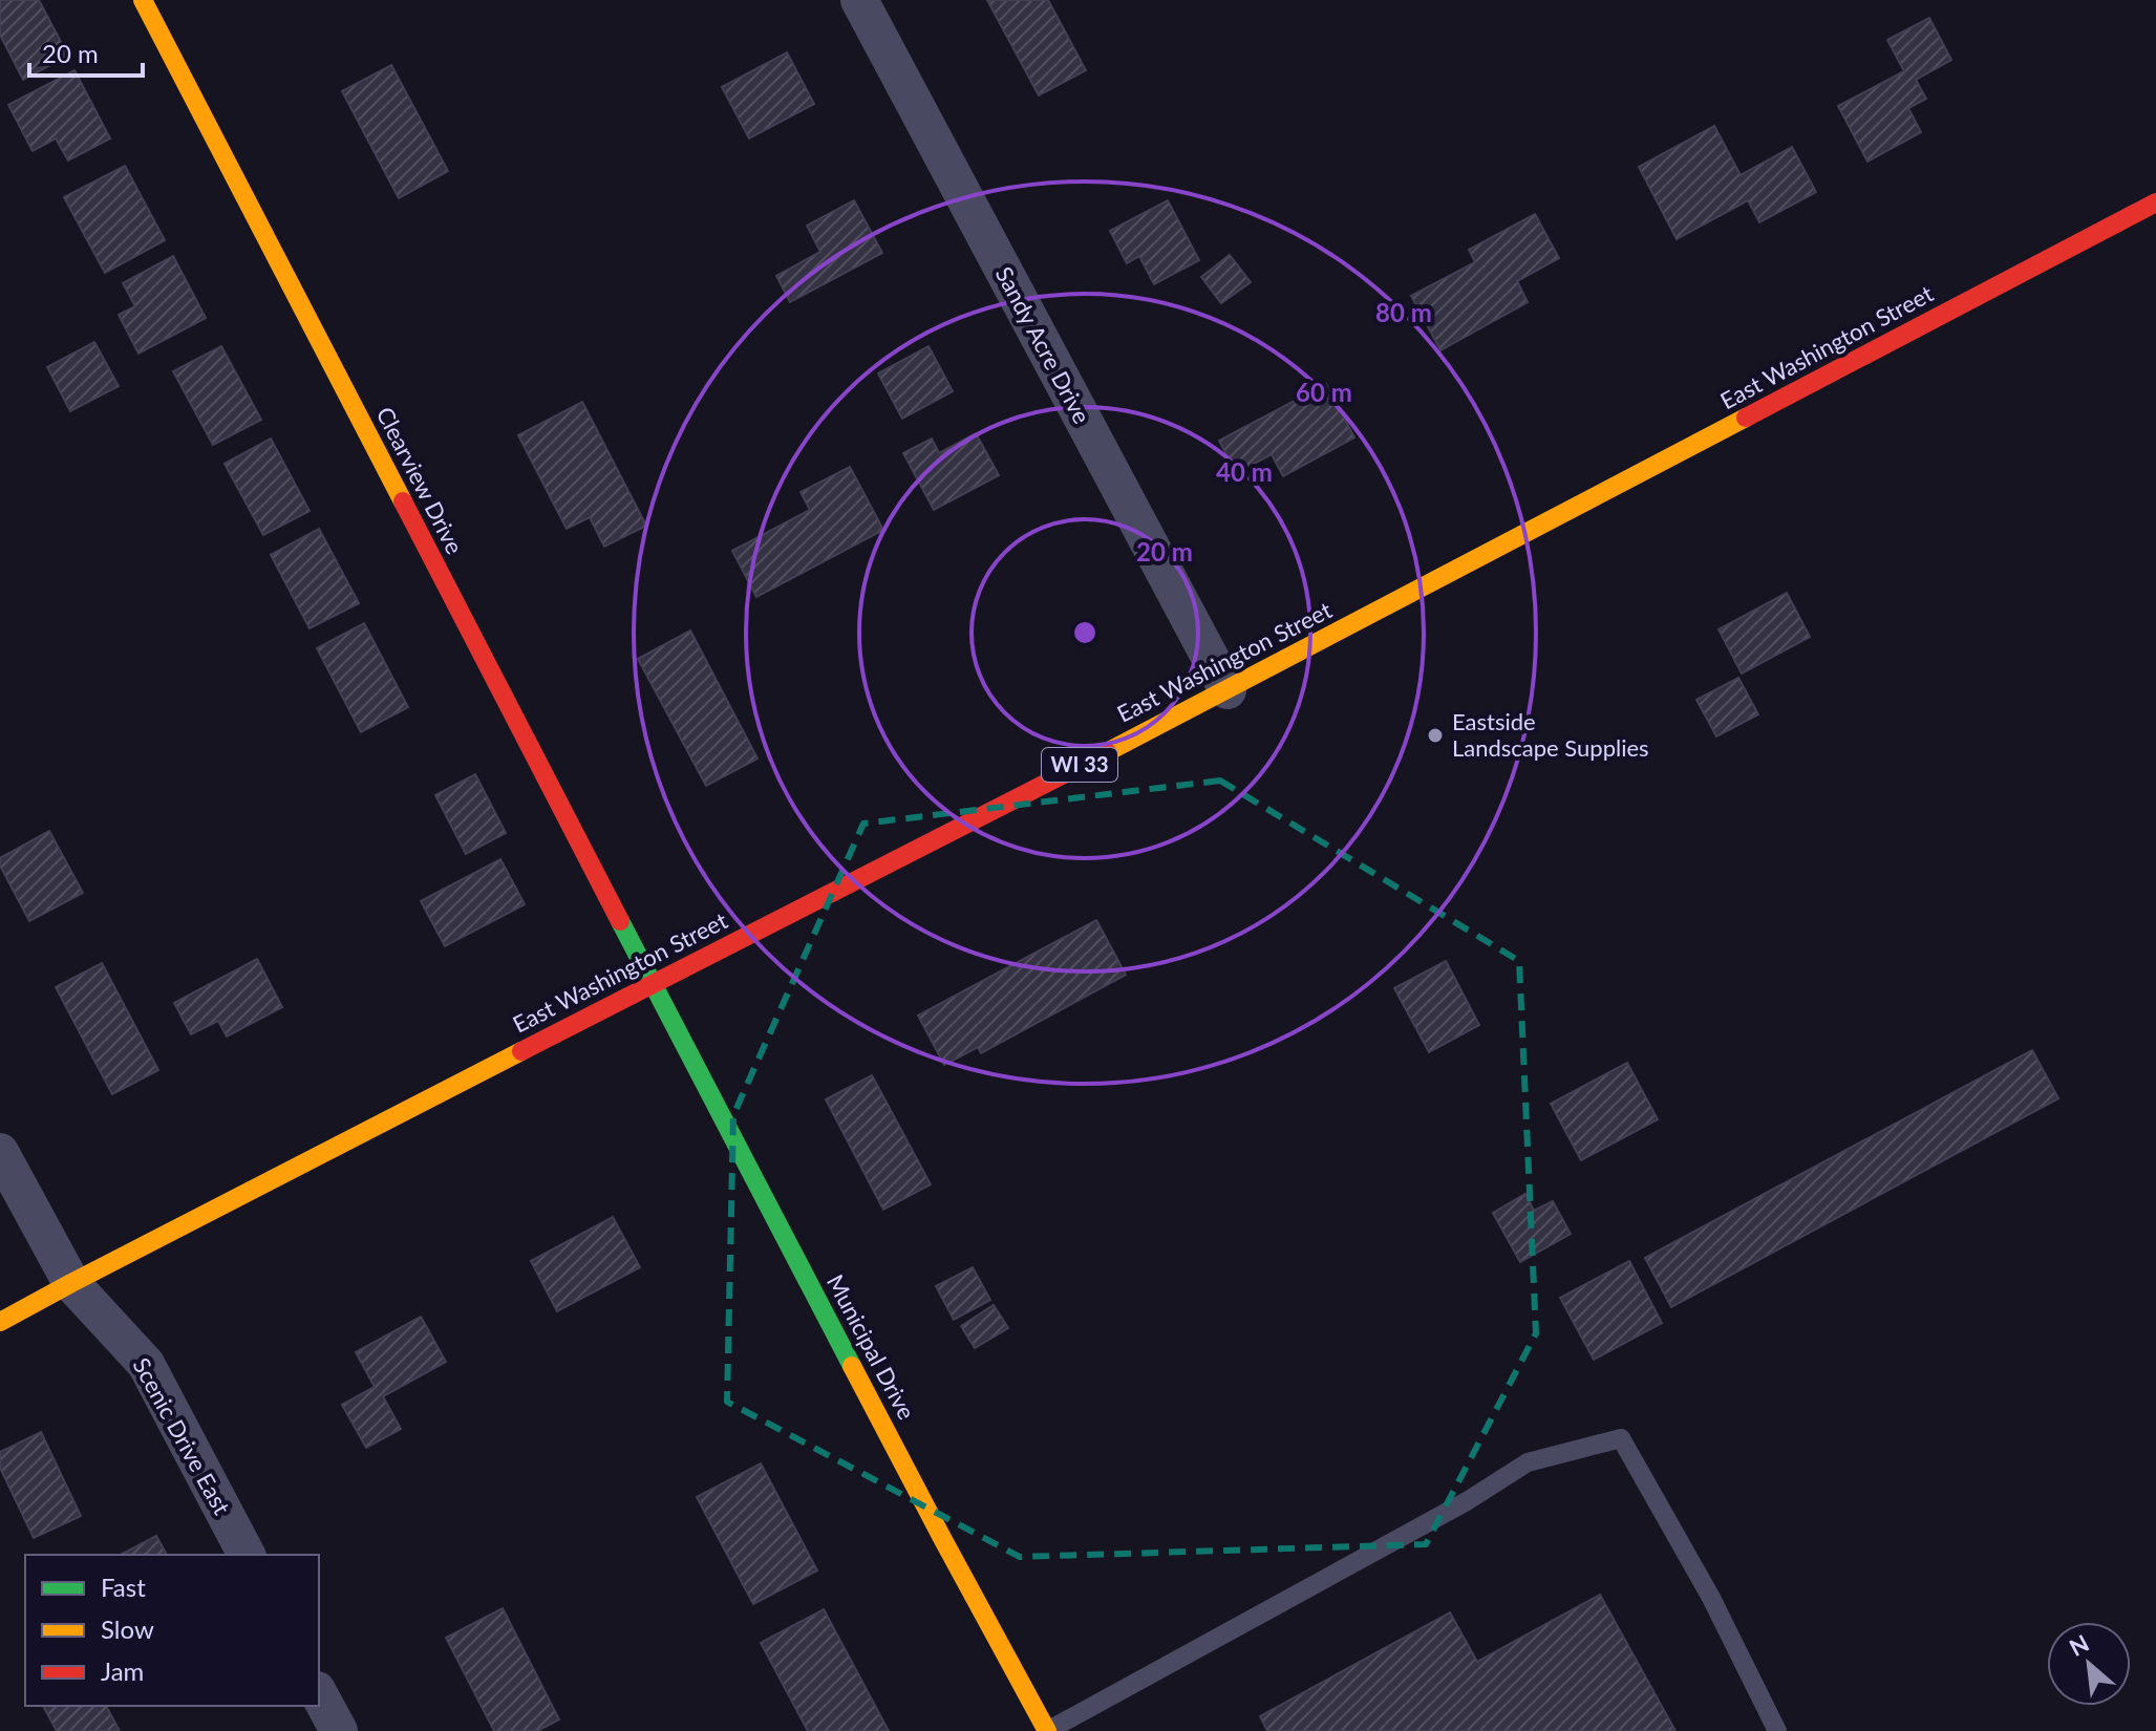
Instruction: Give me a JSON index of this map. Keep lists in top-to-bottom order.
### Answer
{
  "streets": {
    "main road": [
      "East Washington Street",
      "Clearview Drive",
      "WI 33",
      "Municipal Drive"
    ],
    "street": ["Sandy Acre Drive", "Scenic Drive East"]
  },
  "crossings": [
    ["Sandy Acre Drive", "East Washington Street"],
    ["East Washington Street", "Clearview Drive"],
    ["East Washington Street", "Municipal Drive"],
    ["East Washington Street", "Scenic Drive East"],
    ["Clearview Drive", "Municipal Drive"]
  ],
  "places": ["Eastside Landscape Supplies"],
  "legend": ["Fast", "Slow", "Jam"],
  "scale_bar": "20 m",
  "north": "top left",
  "rings": [
    "80 m",
    "60 m",
    "40 m",
    "20 m"
  ]
}
